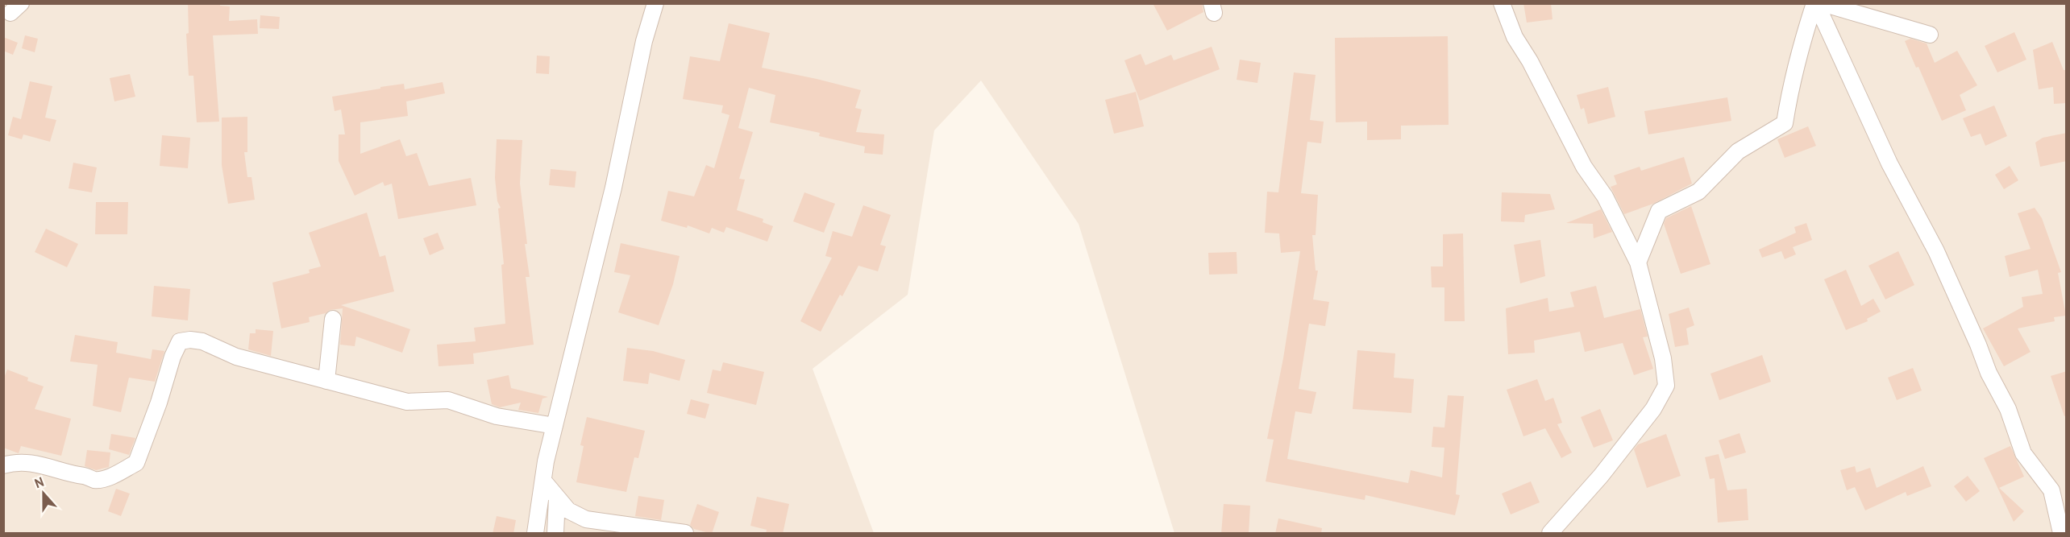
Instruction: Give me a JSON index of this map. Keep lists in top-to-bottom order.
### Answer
{
  "north": "top"
}
